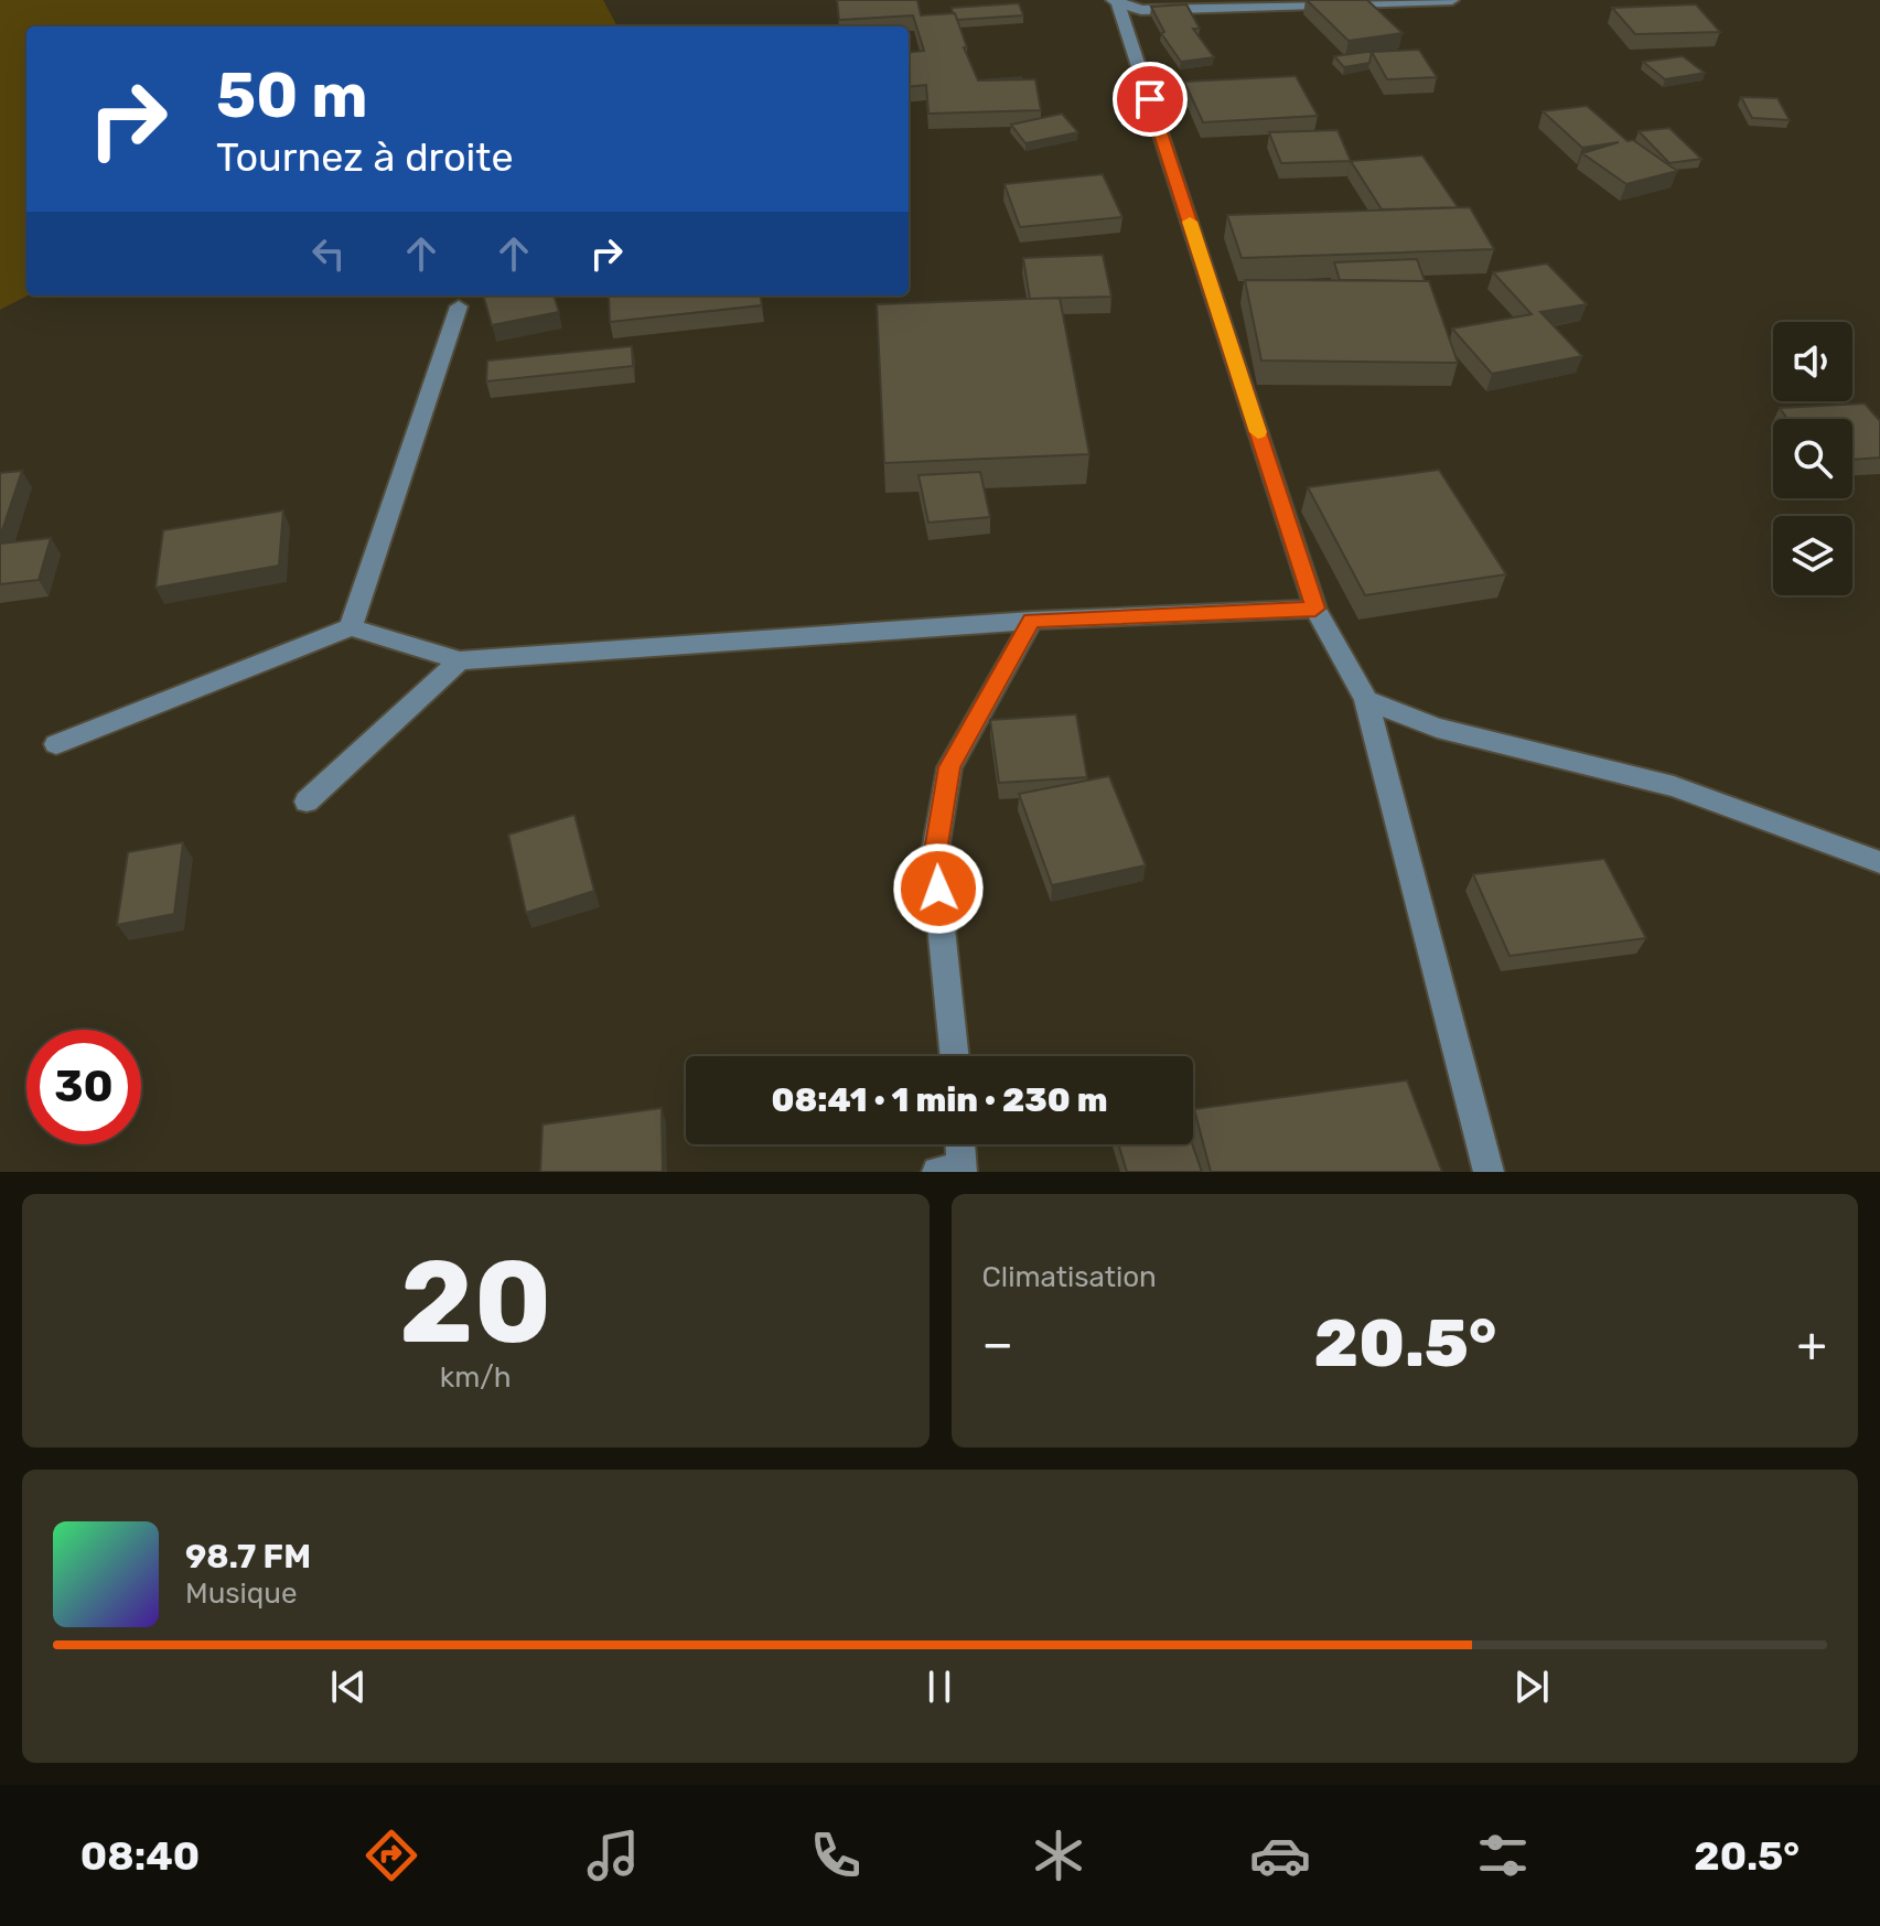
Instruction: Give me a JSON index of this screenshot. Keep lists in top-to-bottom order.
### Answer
{
  "page": {
    "turn": ["50 m", "Tournez à droite"],
    "limit": "30",
    "trip": "08:41 · 1 min · 230 m",
    "tile": [
      ["20", "km/h"],
      "Climatisation"
    ],
    "heat": ["−", "20.5°", "+"],
    "song": ["98.7 FM", "Musique"],
    "tabs": ["08:40", "20.5°"]
  }
}
